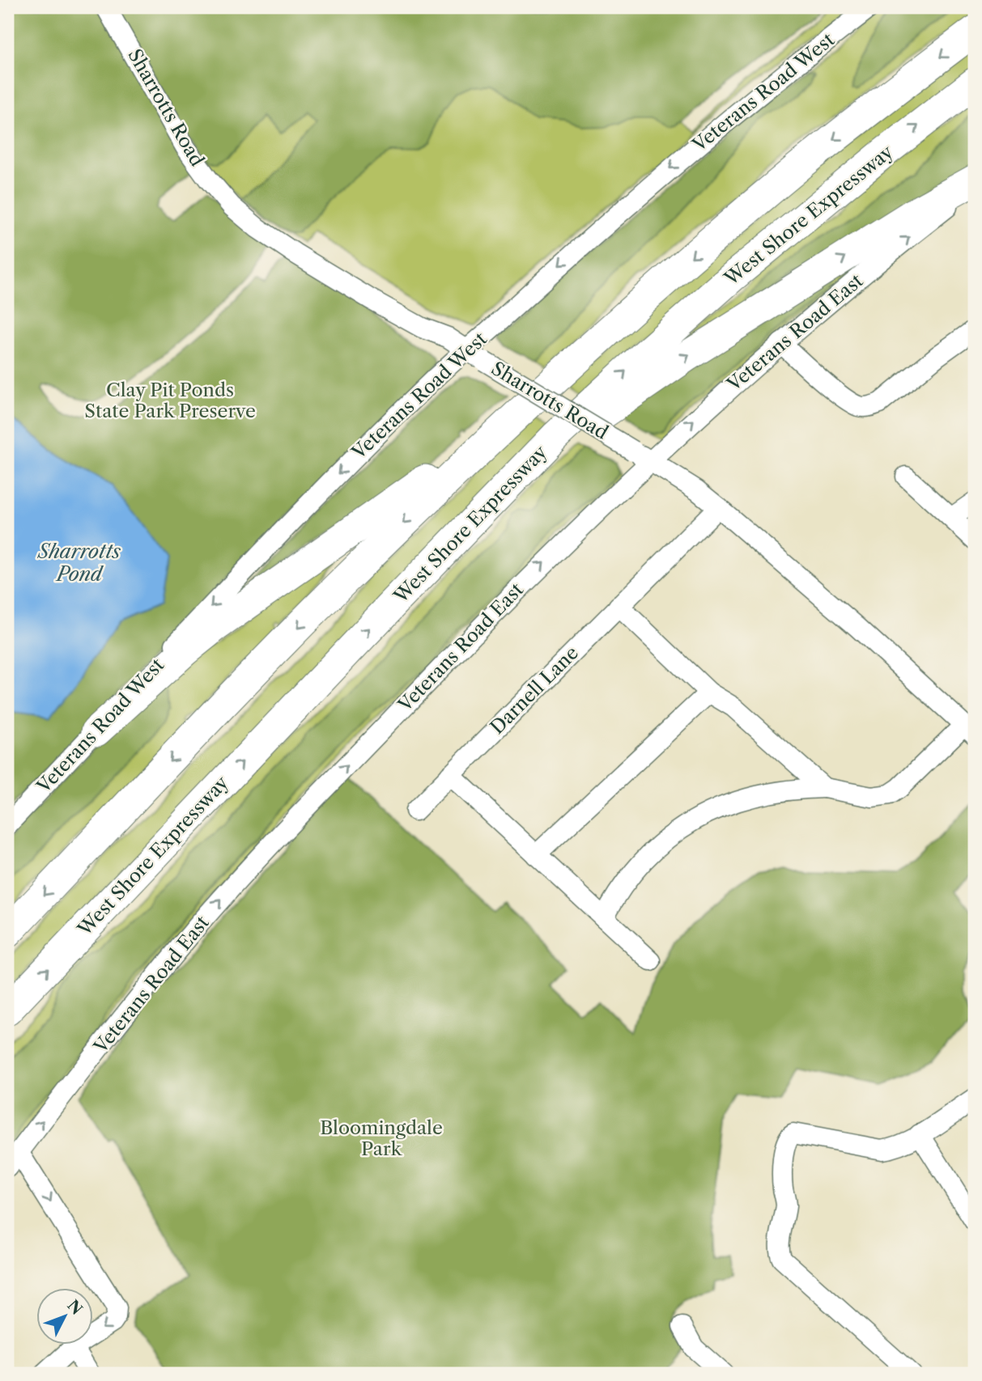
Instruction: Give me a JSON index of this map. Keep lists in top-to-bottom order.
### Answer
{
  "streets": {
    "highway": ["West Shore Expressway"],
    "street": [
      "Veterans Road West",
      "Sharrotts Road",
      "Veterans Road East",
      "Darnell Lane"
    ]
  },
  "crossings": [
    ["Veterans Road West", "Sharrotts Road"],
    ["Sharrotts Road", "Veterans Road East"],
    ["Sharrotts Road", "Darnell Lane"]
  ],
  "one_way": ["Veterans Road West", "Veterans Road East"],
  "water": ["Sharrotts Pond"],
  "parks": ["Clay Pit Ponds State Park Preserve", "Bloomingdale Park"],
  "north": "top right"
}
